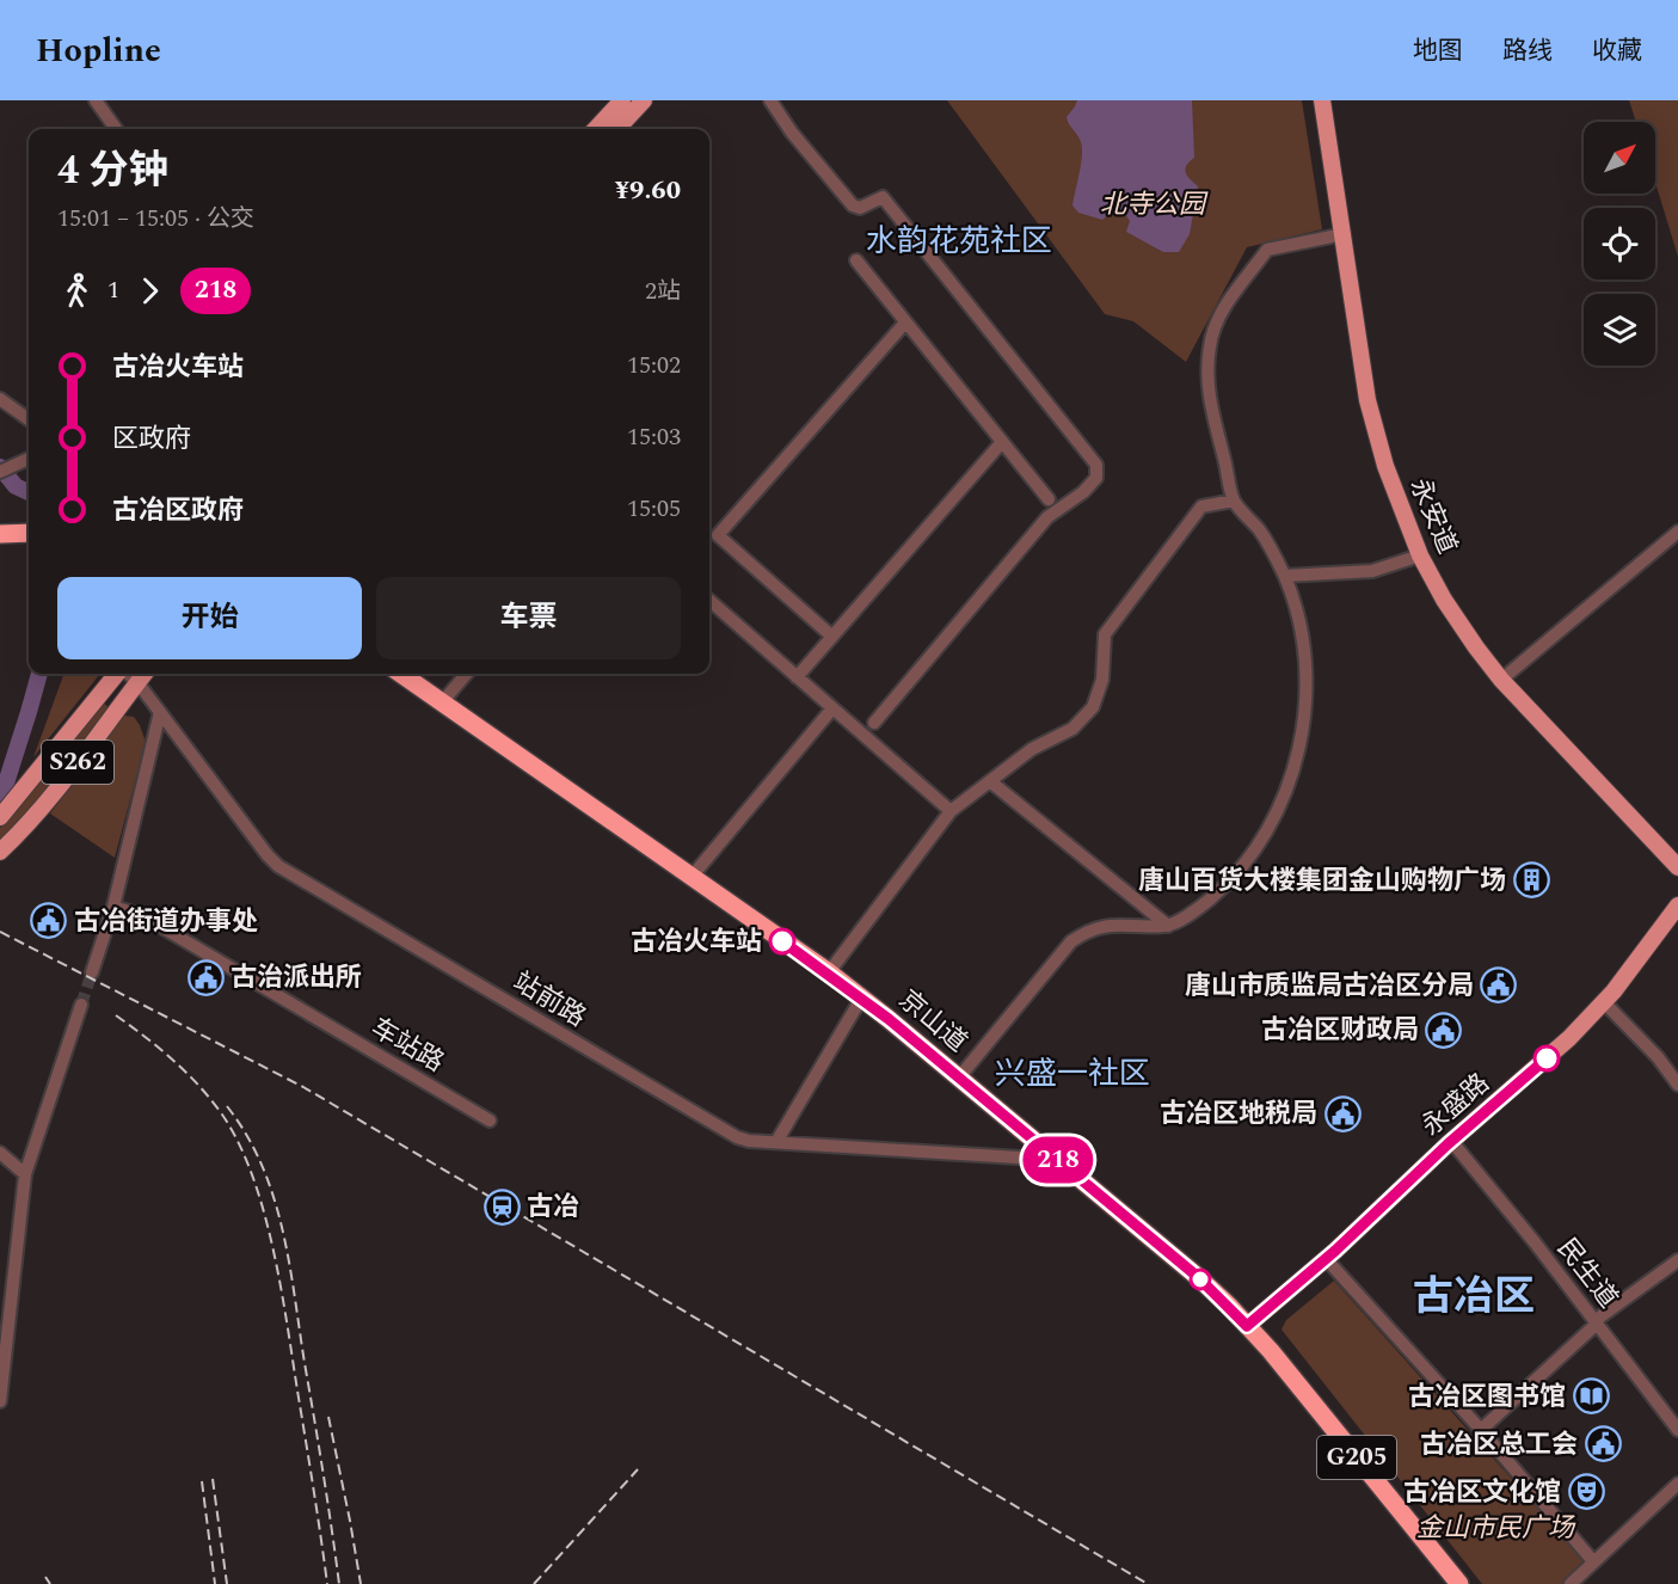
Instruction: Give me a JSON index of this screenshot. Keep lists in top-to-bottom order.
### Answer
{
  "streets": {
    "highway": ["京山道", "G205"],
    "main road": ["永安道", "S262", "永盛路"],
    "street": ["站前路", "车站路", "民生道"]
  },
  "crossings": [
    ["S262", "站前路"],
    ["站前路", "京山道"],
    ["京山道", "永盛路"],
    ["永盛路", "民生道"]
  ],
  "districts": ["水韵花苑社区", "兴盛一社区", "古冶区"],
  "parks": ["北寺公园", "金山市民广场"],
  "places": {
    "building": ["唐山百货大楼集团金山购物广场"],
    "public building": [
      "古冶街道办事处",
      "古治派出所",
      "唐山市质监局古冶区分局",
      "古冶区财政局",
      "古冶区地税局",
      "古冶区总工会"
    ],
    "other": ["古冶火车站"],
    "station": ["古冶"],
    "library": ["古冶区图书馆"],
    "theatre": ["古冶区文化馆"]
  },
  "lines": ["bus line 218"],
  "north": "top right",
  "page": {
    "header": "Hopline",
    "nav": ["地图", "路线", "收藏"],
    "on_map": "218",
    "heading": ["4 分钟", "15:01 – 15:05 · 公交", "¥9.60"],
    "legs": ["1", "218", "2站"],
    "list": [
      {
        "name": "古冶火车站",
        "value": "15:02"
      },
      {
        "name": "区政府",
        "value": "15:03"
      },
      {
        "name": "古冶区政府",
        "value": "15:05"
      }
    ],
    "buttons": ["开始", "车票"]
  }
}
